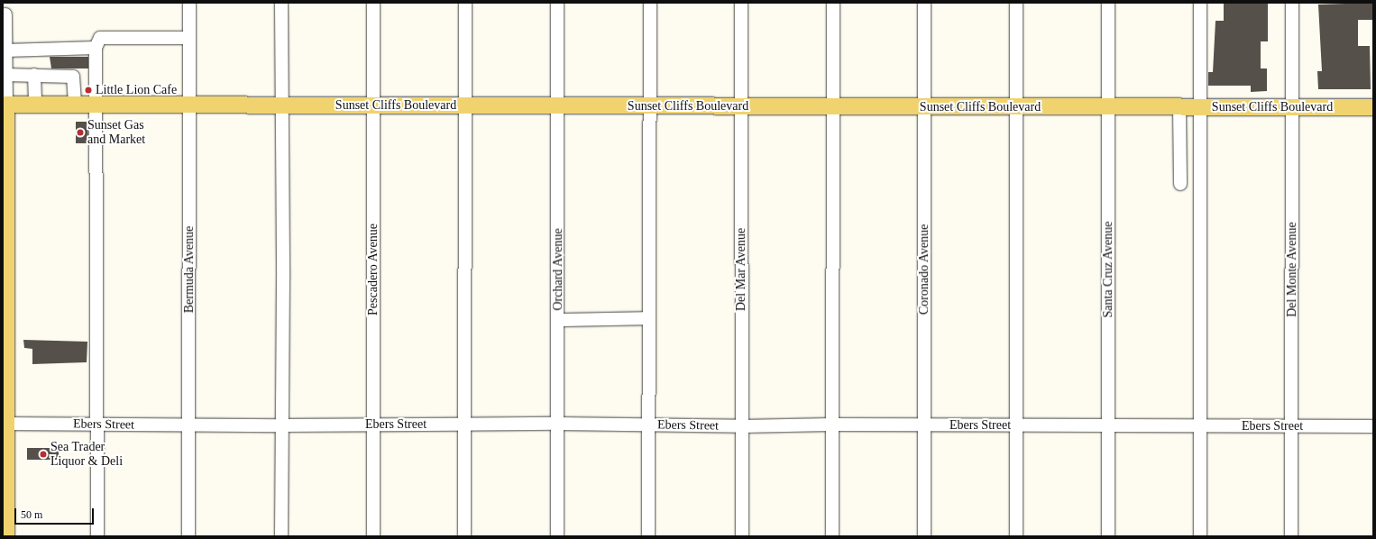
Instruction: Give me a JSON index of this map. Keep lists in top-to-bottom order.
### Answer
{
  "streets": {
    "main road": ["Sunset Cliffs Boulevard"],
    "street": [
      "Bermuda Avenue",
      "Pescadero Avenue",
      "Orchard Avenue",
      "Del Mar Avenue",
      "Coronado Avenue",
      "Santa Cruz Avenue",
      "Del Monte Avenue",
      "Ebers Street"
    ]
  },
  "crossings": [
    ["Sunset Cliffs Boulevard", "Bermuda Avenue"],
    ["Sunset Cliffs Boulevard", "Pescadero Avenue"],
    ["Sunset Cliffs Boulevard", "Orchard Avenue"],
    ["Sunset Cliffs Boulevard", "Del Mar Avenue"],
    ["Sunset Cliffs Boulevard", "Coronado Avenue"],
    ["Sunset Cliffs Boulevard", "Santa Cruz Avenue"],
    ["Sunset Cliffs Boulevard", "Del Monte Avenue"],
    ["Bermuda Avenue", "Ebers Street"],
    ["Pescadero Avenue", "Ebers Street"],
    ["Orchard Avenue", "Ebers Street"],
    ["Del Mar Avenue", "Ebers Street"],
    ["Coronado Avenue", "Ebers Street"],
    ["Santa Cruz Avenue", "Ebers Street"],
    ["Del Monte Avenue", "Ebers Street"]
  ],
  "places": ["Little Lion Cafe", "Sunset Gas and Market", "Sea Trader Liquor & Deli"],
  "scale_bar": "50 m"
}
